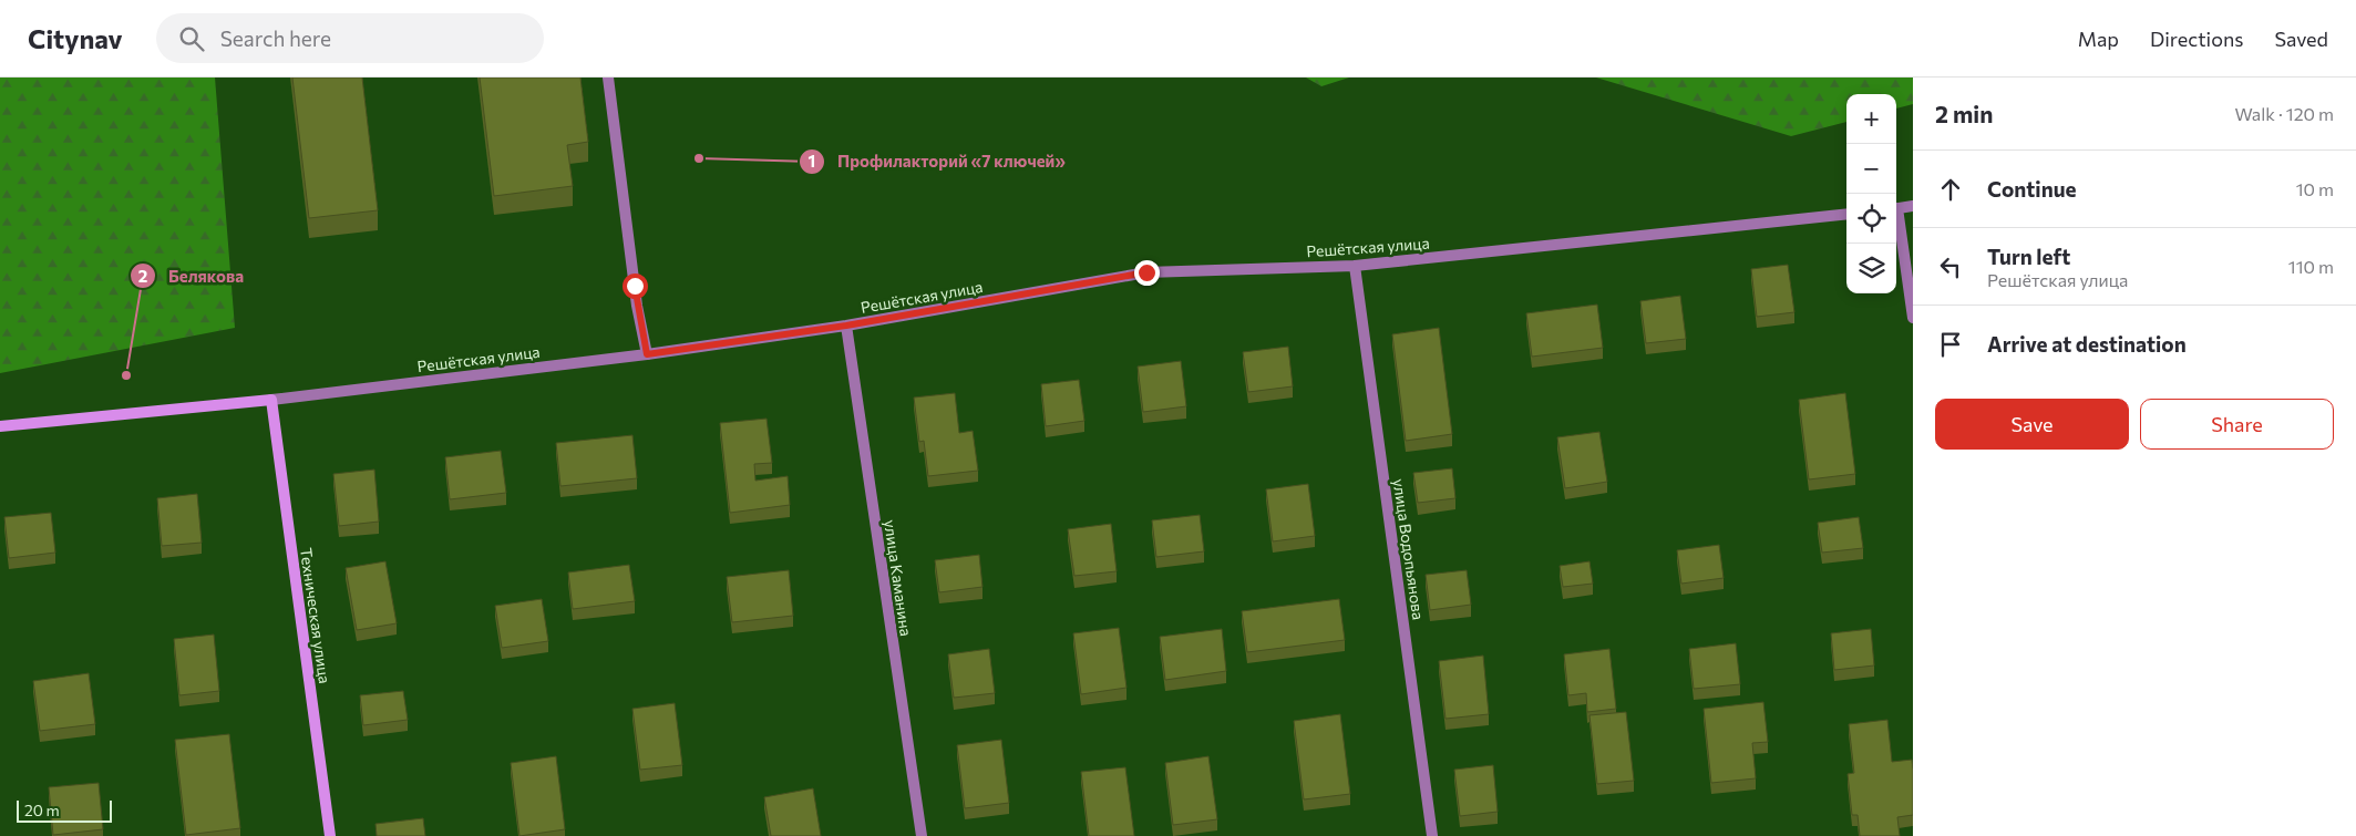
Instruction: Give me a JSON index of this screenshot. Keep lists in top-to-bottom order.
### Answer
{
  "streets": {
    "street": [
      "Решётская улица",
      "улица Водопьянова",
      "улица Каманина",
      "Техническая улица"
    ]
  },
  "crossings": [
    ["Решётская улица", "улица Водопьянова"],
    ["Решётская улица", "улица Каманина"],
    ["Решётская улица", "Техническая улица"]
  ],
  "places": ["Профилакторий «7 ключей»", "Белякова"],
  "scale_bar": "20 m",
  "page": {
    "header": "Citynav",
    "search": "Search here",
    "nav": ["Map", "Directions", "Saved"],
    "heading": ["2 min", "Walk · 120 m"],
    "map_buttons": ["+", "−"],
    "list": [
      ["Continue", "10 m"],
      ["Turn left", "Решётская улица", "110 m"],
      "Arrive at destination"
    ],
    "buttons": ["Save", "Share"],
    "scale": "20 m"
  }
}
